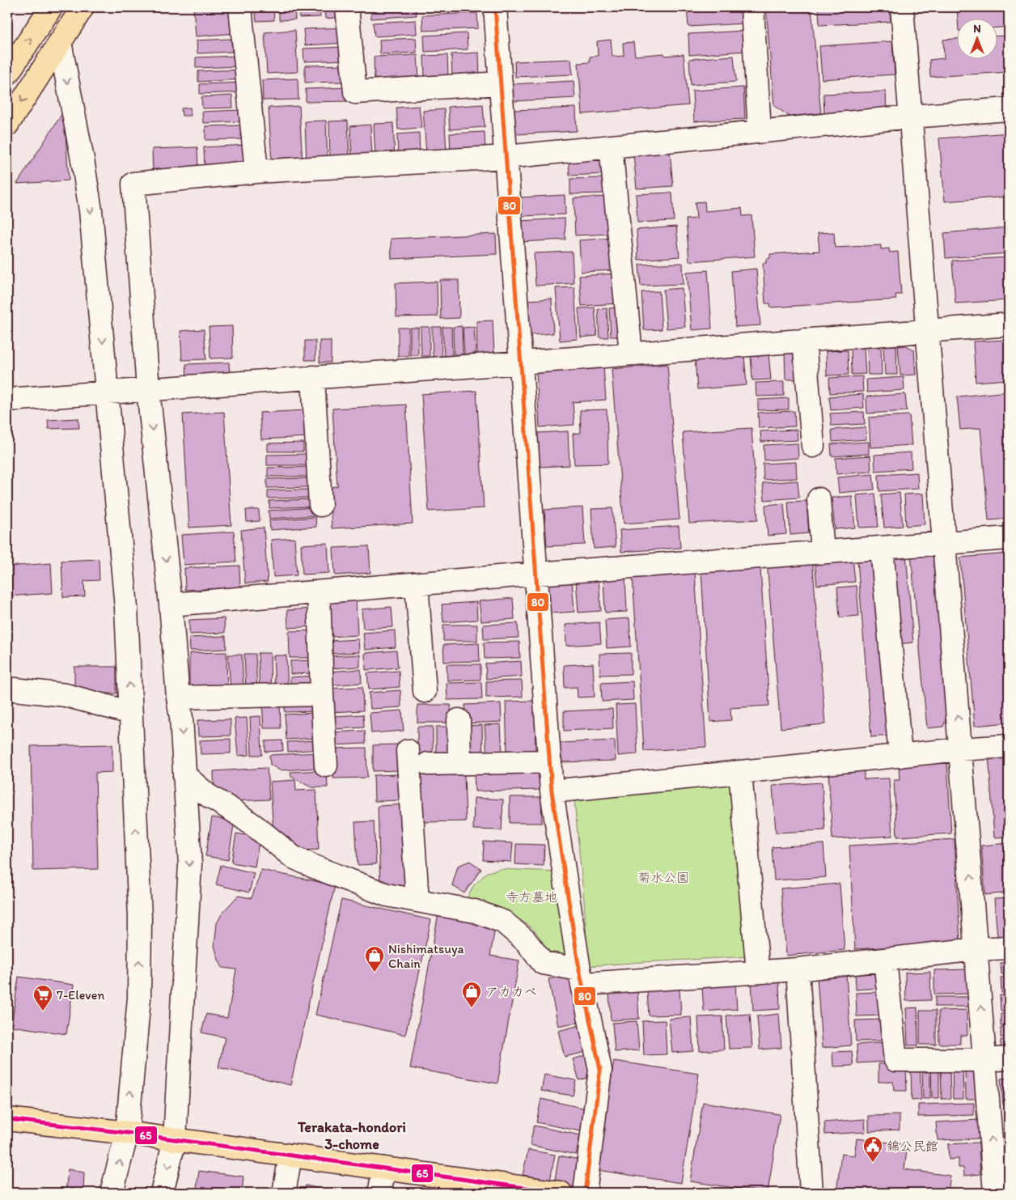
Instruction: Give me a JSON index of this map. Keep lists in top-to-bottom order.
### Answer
{
  "districts": ["Terakata-hondori 3-chome"],
  "parks": ["菊水公園", "寺方墓地"],
  "places": {
    "shop": ["Nishimatsuya Chain", "アカカベ"],
    "supermarket": ["7-Eleven"],
    "public building": ["錦公民館"]
  },
  "lines": ["transit line 80", "transit line 65"],
  "north": "top"
}
